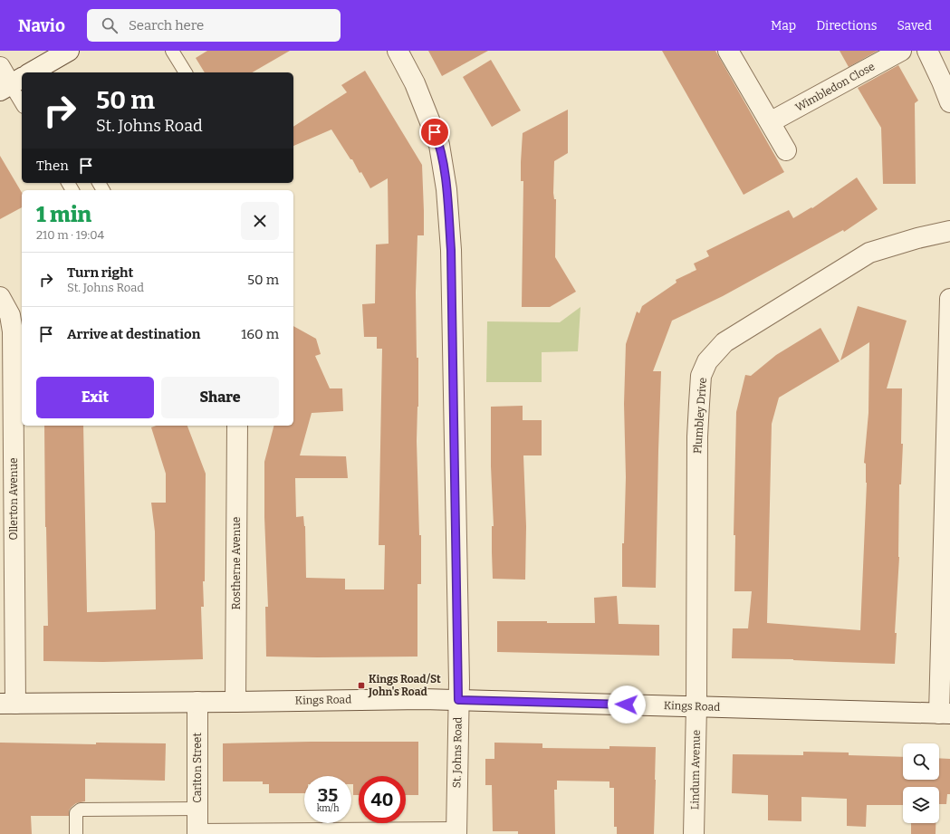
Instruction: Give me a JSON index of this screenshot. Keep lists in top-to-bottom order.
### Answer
{
  "streets": {
    "street": [
      "Wimbledon Close",
      "Plumbley Drive",
      "Ollerton Avenue",
      "Rostherne Avenue",
      "Kings Road",
      "St. Johns Road",
      "Carlton Street",
      "Lindum Avenue"
    ]
  },
  "crossings": [
    ["Plumbley Drive", "Kings Road"],
    ["Plumbley Drive", "Lindum Avenue"],
    ["Ollerton Avenue", "Kings Road"],
    ["Rostherne Avenue", "Kings Road"],
    ["Kings Road", "St. Johns Road"],
    ["Kings Road", "Carlton Street"],
    ["Kings Road", "Lindum Avenue"]
  ],
  "places": {
    "transit": ["Kings Road/St John's Road"]
  },
  "page": {
    "header": "Navio",
    "search": "Search here",
    "nav": ["Map", "Directions", "Saved"],
    "turn": ["50 m", "St. Johns Road"],
    "then": "Then",
    "heading": ["1 min", "210 m · 19:04"],
    "list": [
      {
        "name": "Turn right",
        "note": "St. Johns Road",
        "value": "50 m"
      },
      {
        "name": "Arrive at destination",
        "value": "160 m"
      }
    ],
    "buttons": ["Exit", "Share"],
    "speed": "35 km/h",
    "limit": "40"
  }
}
